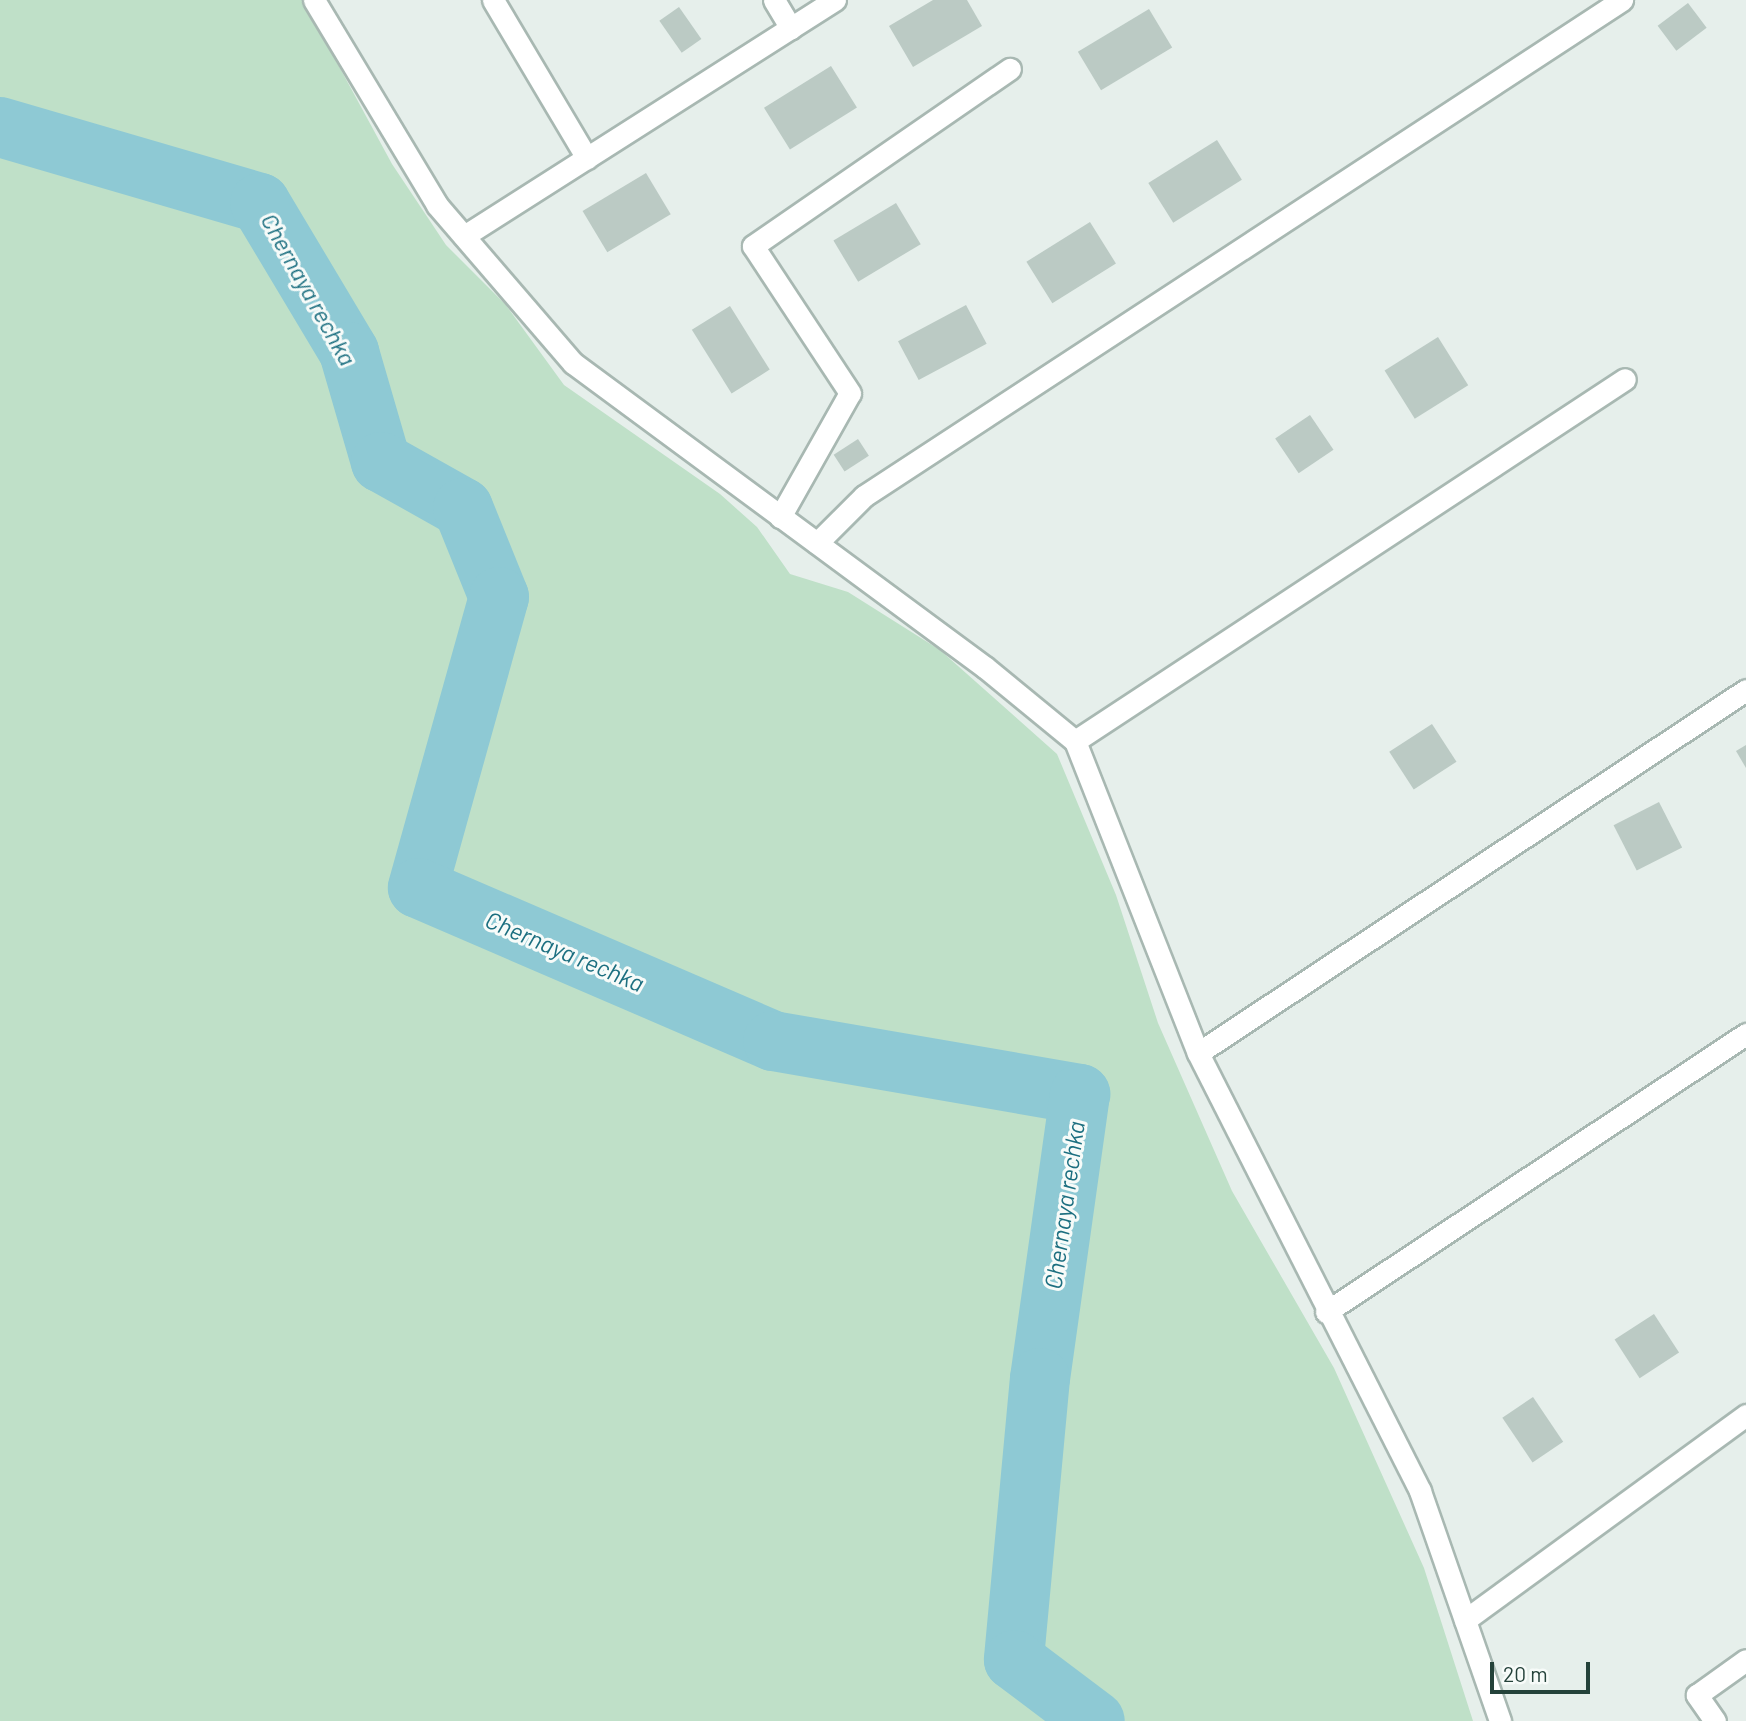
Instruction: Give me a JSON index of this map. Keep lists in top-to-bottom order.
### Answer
{
  "water": ["Chernaya rechka"],
  "scale_bar": "20 m"
}
